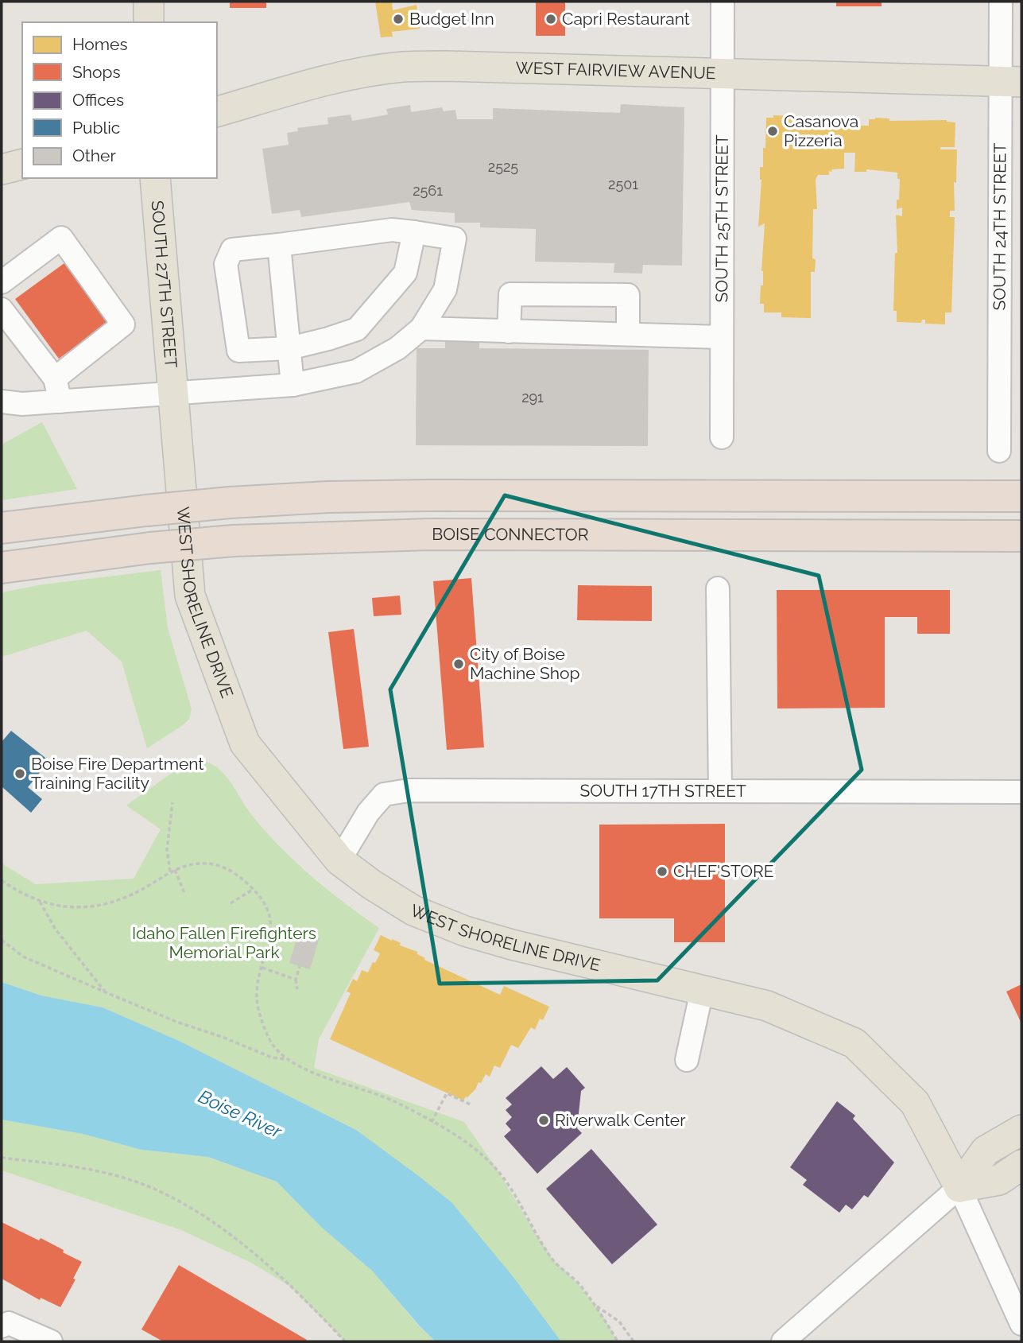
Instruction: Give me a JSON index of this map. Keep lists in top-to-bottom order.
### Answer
{
  "streets": {
    "highway": ["BOISE CONNECTOR"],
    "main road": ["WEST FAIRVIEW AVENUE", "SOUTH 27TH STREET", "WEST SHORELINE DRIVE"],
    "street": ["SOUTH 25TH STREET", "SOUTH 24TH STREET", "SOUTH 17TH STREET"]
  },
  "crossings": [
    ["WEST FAIRVIEW AVENUE", "SOUTH 25TH STREET"],
    ["WEST FAIRVIEW AVENUE", "SOUTH 24TH STREET"],
    ["SOUTH 27TH STREET", "WEST SHORELINE DRIVE"],
    ["WEST SHORELINE DRIVE", "SOUTH 17TH STREET"]
  ],
  "water": ["Boise River"],
  "parks": ["Idaho Fallen Firefighters Memorial Park"],
  "places": [
    "Budget Inn",
    "Capri Restaurant",
    "Casanova Pizzeria",
    "City of Boise Machine Shop",
    "Boise Fire Department Training Facility",
    "CHEF'STORE",
    "Riverwalk Center"
  ],
  "house_numbers": [
    "2525",
    "2501",
    "2561",
    "291"
  ],
  "legend": [
    "Homes",
    "Shops",
    "Offices",
    "Public",
    "Other"
  ]
}
